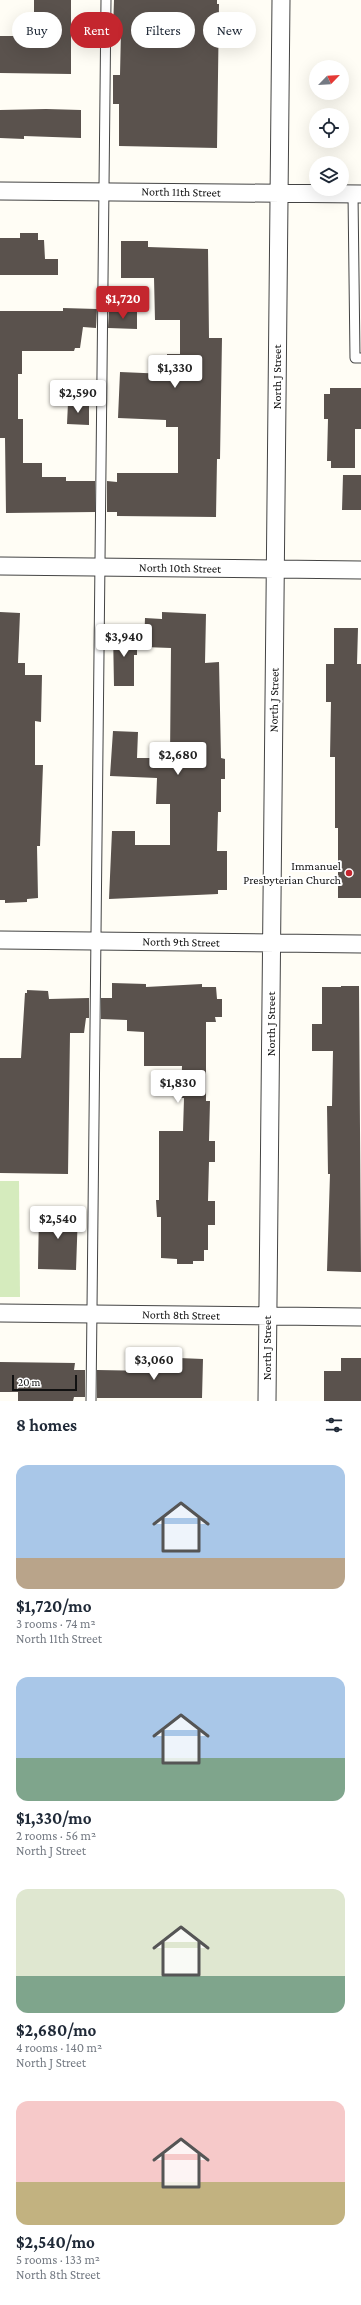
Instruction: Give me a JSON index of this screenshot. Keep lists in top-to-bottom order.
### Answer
{
  "streets": {
    "street": [
      "North 11th Street",
      "North J Street",
      "North 10th Street",
      "North 9th Street",
      "North 8th Street"
    ]
  },
  "crossings": [
    ["North 11th Street", "North J Street"],
    ["North J Street", "North 10th Street"],
    ["North J Street", "North 9th Street"],
    ["North J Street", "North 8th Street"]
  ],
  "places": ["Immanuel Presbyterian Church"],
  "scale_bar": "20 m",
  "north": "top right",
  "page": {
    "chip": [
      "Buy",
      "Rent",
      "Filters",
      "New"
    ],
    "price": [
      "$1,720",
      "$1,330",
      "$2,590",
      "$3,940",
      "$2,680",
      "$1,830",
      "$2,540",
      "$3,060"
    ],
    "scale": "20 m",
    "heading": "8 homes",
    "list": [
      {
        "name": "$1,720/mo",
        "note": "3 rooms · 74 m² · North 11th Street"
      },
      {
        "name": "$1,330/mo",
        "note": "2 rooms · 56 m² · North J Street"
      },
      {
        "name": "$2,680/mo",
        "note": "4 rooms · 140 m² · North J Street"
      },
      {
        "name": "$2,540/mo",
        "note": "5 rooms · 133 m² · North 8th Street"
      }
    ]
  }
}
